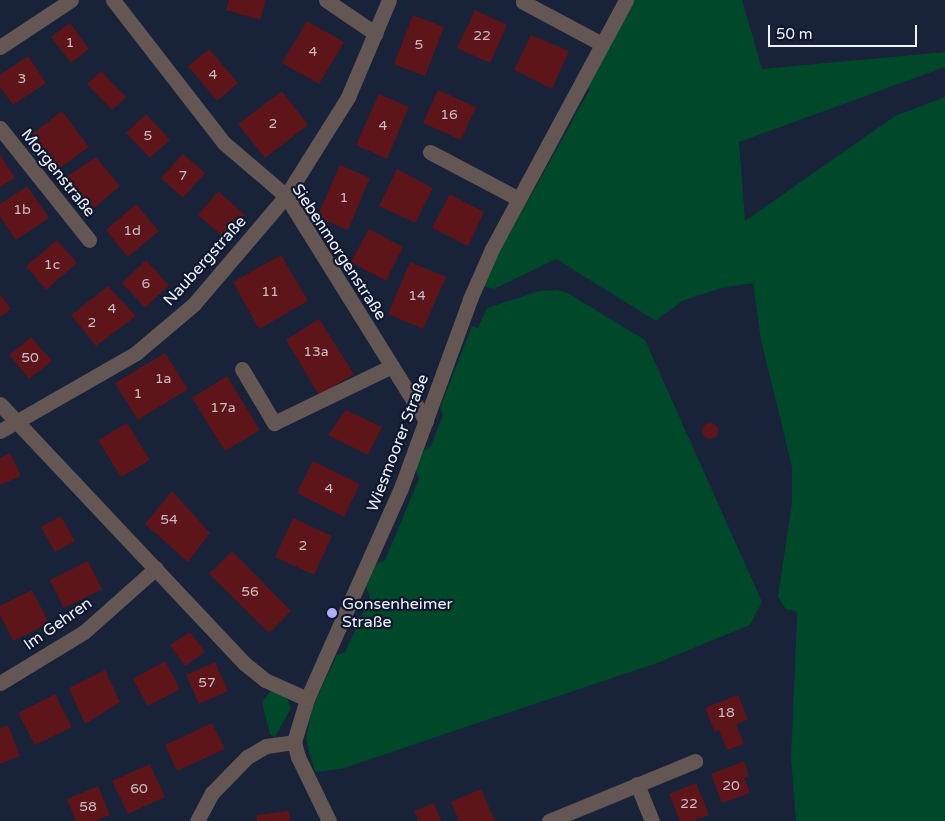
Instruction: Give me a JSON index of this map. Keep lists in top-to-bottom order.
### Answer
{
  "streets": {
    "street": [
      "Morgenstraße",
      "Siebenmorgenstraße",
      "Naubergstraße",
      "Wiesmoorer Straße",
      "Im Gehren"
    ]
  },
  "crossings": [
    ["Siebenmorgenstraße", "Naubergstraße"],
    ["Siebenmorgenstraße", "Wiesmoorer Straße"]
  ],
  "places": ["Gonsenheimer Straße"],
  "house_numbers": [
    "22",
    "1",
    "5",
    "4",
    "4",
    "3",
    "16",
    "2",
    "4",
    "5",
    "7",
    "1",
    "1b",
    "1d",
    "1c",
    "6",
    "11",
    "14",
    "4",
    "2",
    "13a",
    "50",
    "1a",
    "1",
    "17a",
    "4",
    "54",
    "2",
    "56",
    "57",
    "18",
    "20",
    "60",
    "22",
    "58"
  ],
  "scale_bar": "50 m"
}
